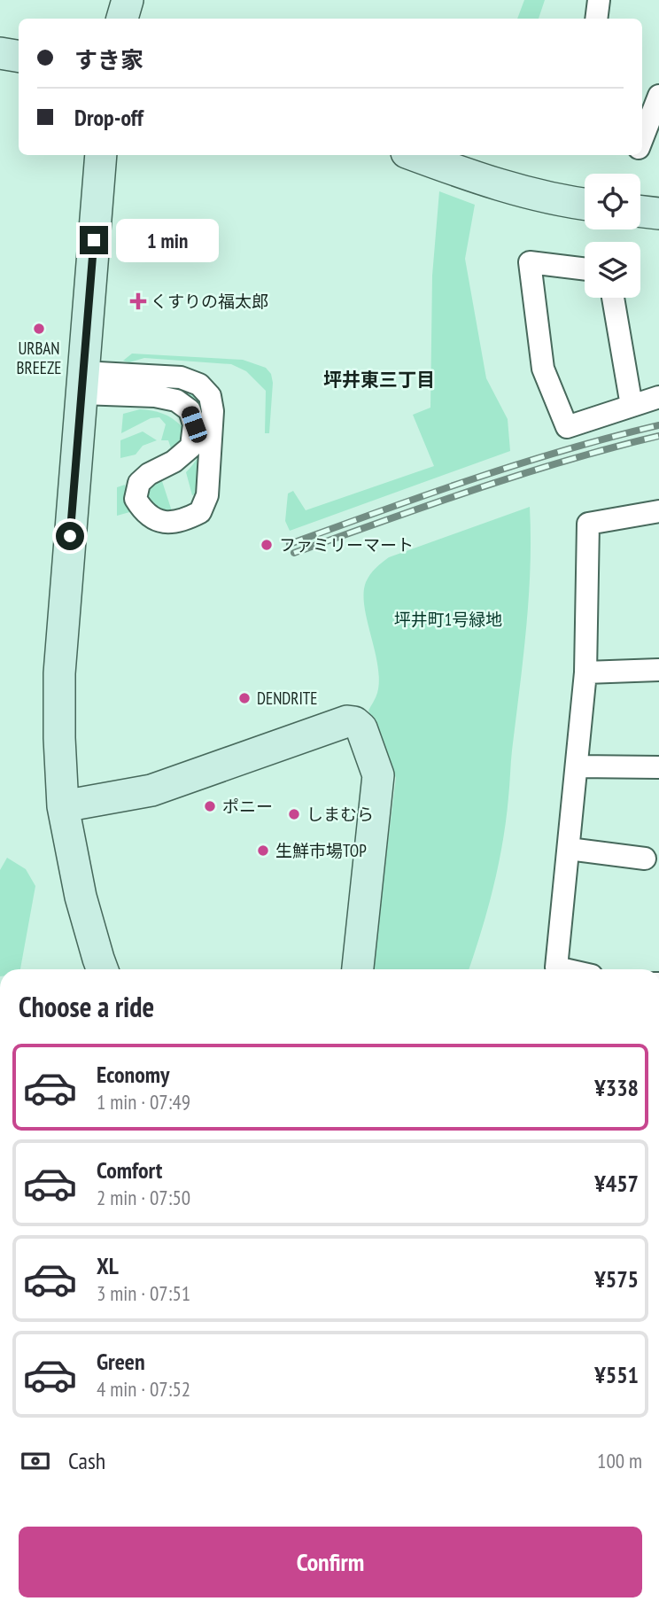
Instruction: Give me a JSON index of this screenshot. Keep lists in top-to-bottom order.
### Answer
{
  "districts": ["坪井東三丁目"],
  "parks": ["坪井町1号緑地"],
  "places": {
    "health": ["くすりの福太郎"],
    "other": [
      "URBAN BREEZE",
      "ファミリーマート",
      "DENDRITE",
      "ポニー",
      "しまむら",
      "生鮮市場TOP"
    ]
  },
  "page": {
    "banner": ["すき家", "Drop-off"],
    "bubble": "1 min",
    "heading": "Choose a ride",
    "list": [
      {
        "name": "Economy",
        "note": "1 min · 07:49",
        "value": "¥338"
      },
      {
        "name": "Comfort",
        "note": "2 min · 07:50",
        "value": "¥457"
      },
      {
        "name": "XL",
        "note": "3 min · 07:51",
        "value": "¥575"
      },
      {
        "name": "Green",
        "note": "4 min · 07:52",
        "value": "¥551"
      }
    ],
    "pay": ["Cash", "100 m"],
    "buttons": "Confirm"
  }
}
